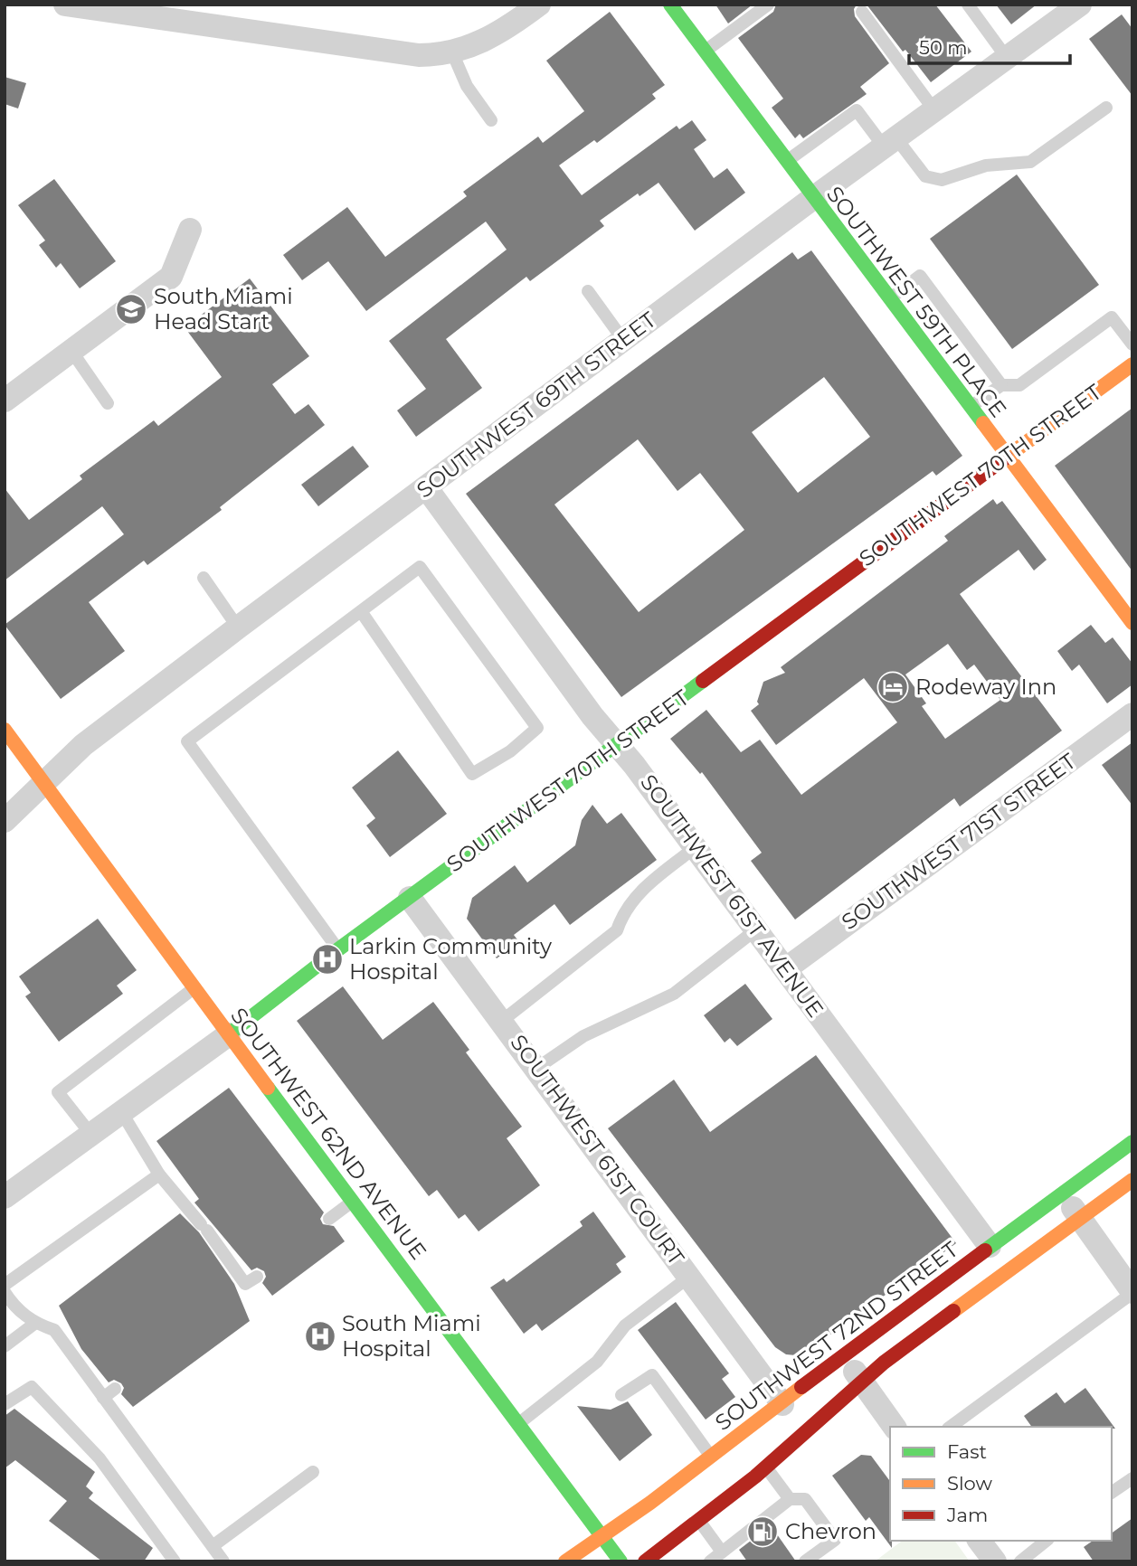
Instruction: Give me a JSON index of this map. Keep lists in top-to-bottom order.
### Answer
{
  "streets": {
    "street": [
      "SOUTHWEST 59TH PLACE",
      "SOUTHWEST 69TH STREET",
      "SOUTHWEST 70TH STREET",
      "SOUTHWEST 71ST STREET",
      "SOUTHWEST 61ST AVENUE",
      "SOUTHWEST 62ND AVENUE",
      "SOUTHWEST 61ST COURT",
      "SOUTHWEST 72ND STREET"
    ]
  },
  "crossings": [
    ["SOUTHWEST 59TH PLACE", "SOUTHWEST 69TH STREET"],
    ["SOUTHWEST 59TH PLACE", "SOUTHWEST 70TH STREET"],
    ["SOUTHWEST 69TH STREET", "SOUTHWEST 61ST AVENUE"],
    ["SOUTHWEST 69TH STREET", "SOUTHWEST 62ND AVENUE"],
    ["SOUTHWEST 70TH STREET", "SOUTHWEST 61ST AVENUE"],
    ["SOUTHWEST 70TH STREET", "SOUTHWEST 62ND AVENUE"],
    ["SOUTHWEST 70TH STREET", "SOUTHWEST 61ST COURT"],
    ["SOUTHWEST 71ST STREET", "SOUTHWEST 61ST AVENUE"],
    ["SOUTHWEST 61ST AVENUE", "SOUTHWEST 72ND STREET"],
    ["SOUTHWEST 62ND AVENUE", "SOUTHWEST 72ND STREET"],
    ["SOUTHWEST 61ST COURT", "SOUTHWEST 72ND STREET"]
  ],
  "places": {
    "school or university": ["South Miami Head Start"],
    "hotel": ["Rodeway Inn"],
    "hospital": ["Larkin Community Hospital", "South Miami Hospital"],
    "fuel station": ["Chevron"]
  },
  "legend": ["Fast", "Slow", "Jam"],
  "scale_bar": "50 m"
}
